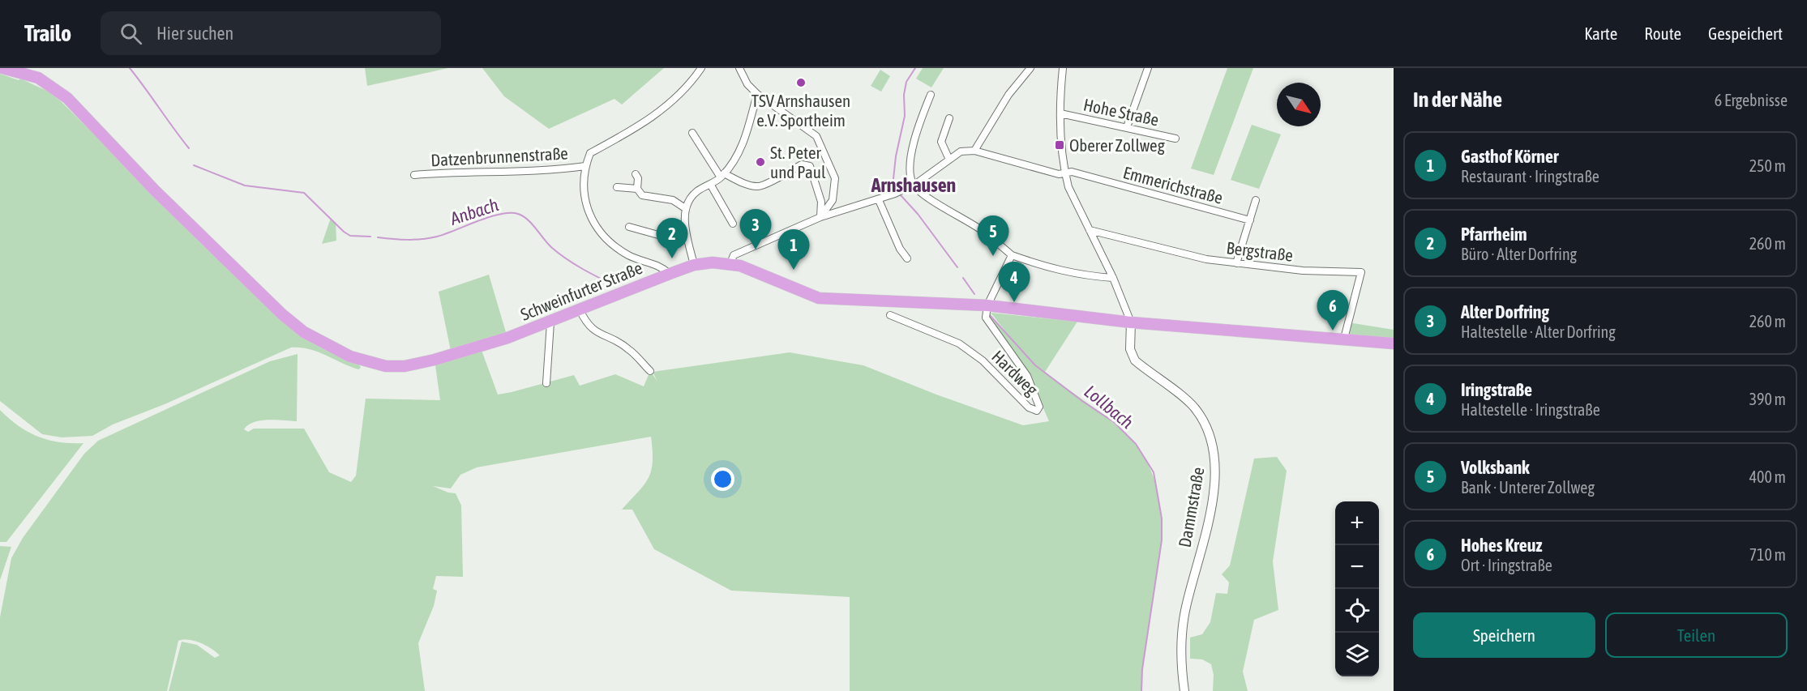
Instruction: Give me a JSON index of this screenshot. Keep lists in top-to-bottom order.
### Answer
{
  "streets": {
    "main road": ["Schweinfurter Straße"],
    "street": [
      "Hohe Straße",
      "Datzenbrunnenstraße",
      "Emmerichstraße",
      "Bergstraße",
      "Hardweg",
      "Dammstraße"
    ]
  },
  "districts": ["Arnshausen"],
  "water": ["Anbach", "Lollbach"],
  "places": {
    "other": ["TSV Arnshausen e.V. Sportheim", "St. Peter und Paul"],
    "transit": ["Oberer Zollweg"]
  },
  "north": "bottom right",
  "page": {
    "header": "Trailo",
    "search": "Hier suchen",
    "nav": ["Karte", "Route", "Gespeichert"],
    "heading": ["In der Nähe", "6 Ergebnisse"],
    "list": [
      {
        "mark": "1",
        "name": "Gasthof Körner",
        "note": "Restaurant · Iringstraße",
        "value": "250 m"
      },
      {
        "mark": "2",
        "name": "Pfarrheim",
        "note": "Büro · Alter Dorfring",
        "value": "260 m"
      },
      {
        "mark": "3",
        "name": "Alter Dorfring",
        "note": "Haltestelle · Alter Dorfring",
        "value": "260 m"
      },
      {
        "mark": "4",
        "name": "Iringstraße",
        "note": "Haltestelle · Iringstraße",
        "value": "390 m"
      },
      {
        "mark": "5",
        "name": "Volksbank",
        "note": "Bank · Unterer Zollweg",
        "value": "400 m"
      },
      {
        "mark": "6",
        "name": "Hohes Kreuz",
        "note": "Ort · Iringstraße",
        "value": "710 m"
      }
    ],
    "pins": [
      "3",
      "5",
      "2",
      "1",
      "4",
      "6"
    ],
    "map_buttons": ["+", "−"],
    "buttons": ["Speichern", "Teilen"]
  }
}
